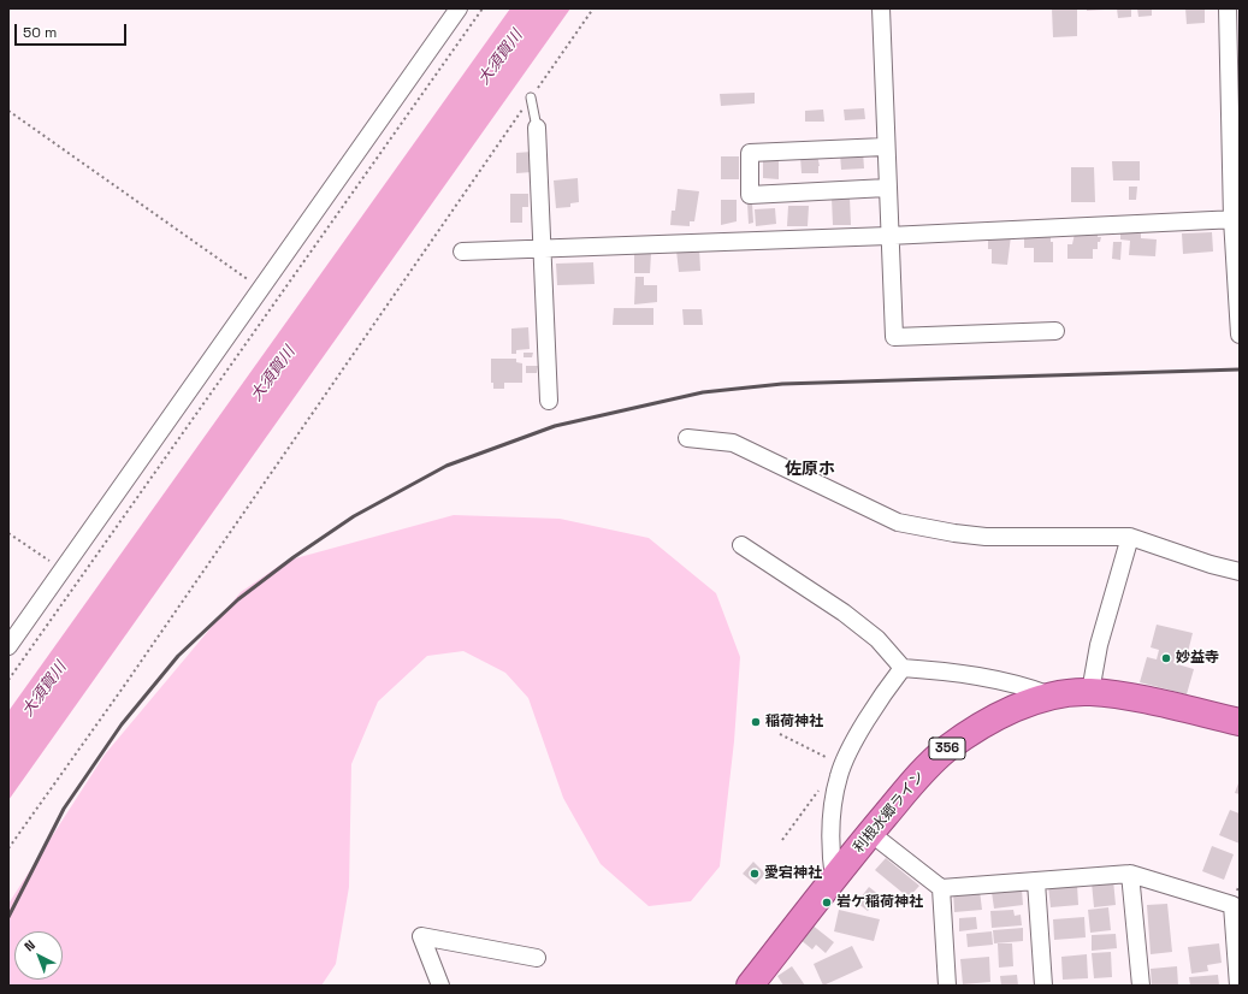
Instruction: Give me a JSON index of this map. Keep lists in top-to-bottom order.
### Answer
{
  "streets": {
    "highway": ["356", "利根水郷ライン"]
  },
  "districts": ["佐原ホ"],
  "water": ["大須賀川"],
  "places": [
    "妙益寺",
    "稲荷神社",
    "愛宕神社",
    "岩ケ稲荷神社"
  ],
  "scale_bar": "50 m",
  "north": "top left"
}
